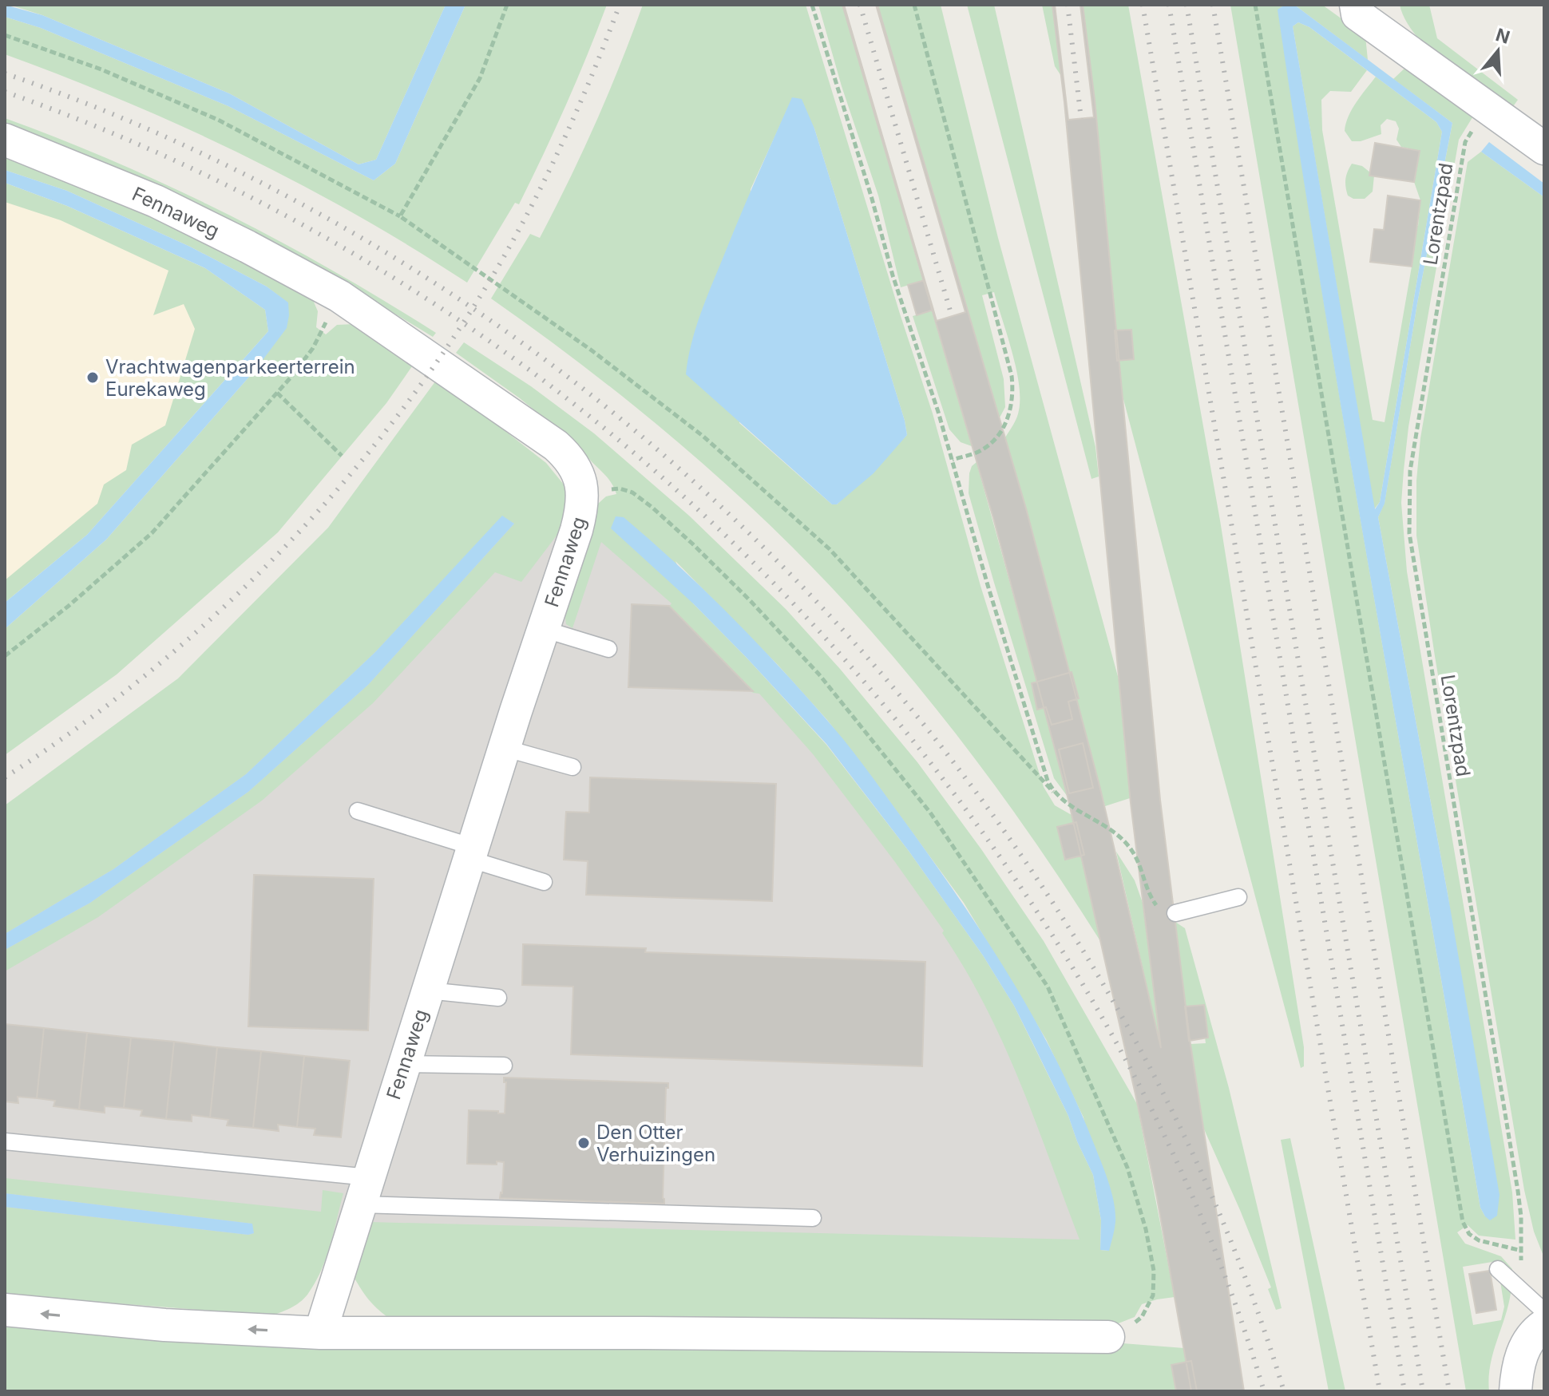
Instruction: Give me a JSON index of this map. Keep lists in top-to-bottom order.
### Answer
{
  "streets": {
    "street": ["Fennaweg"],
    "path": ["Lorentzpad"]
  },
  "places": ["Vrachtwagenparkeerterrein Eurekaweg", "Den Otter Verhuizingen"],
  "north": "top"
}
